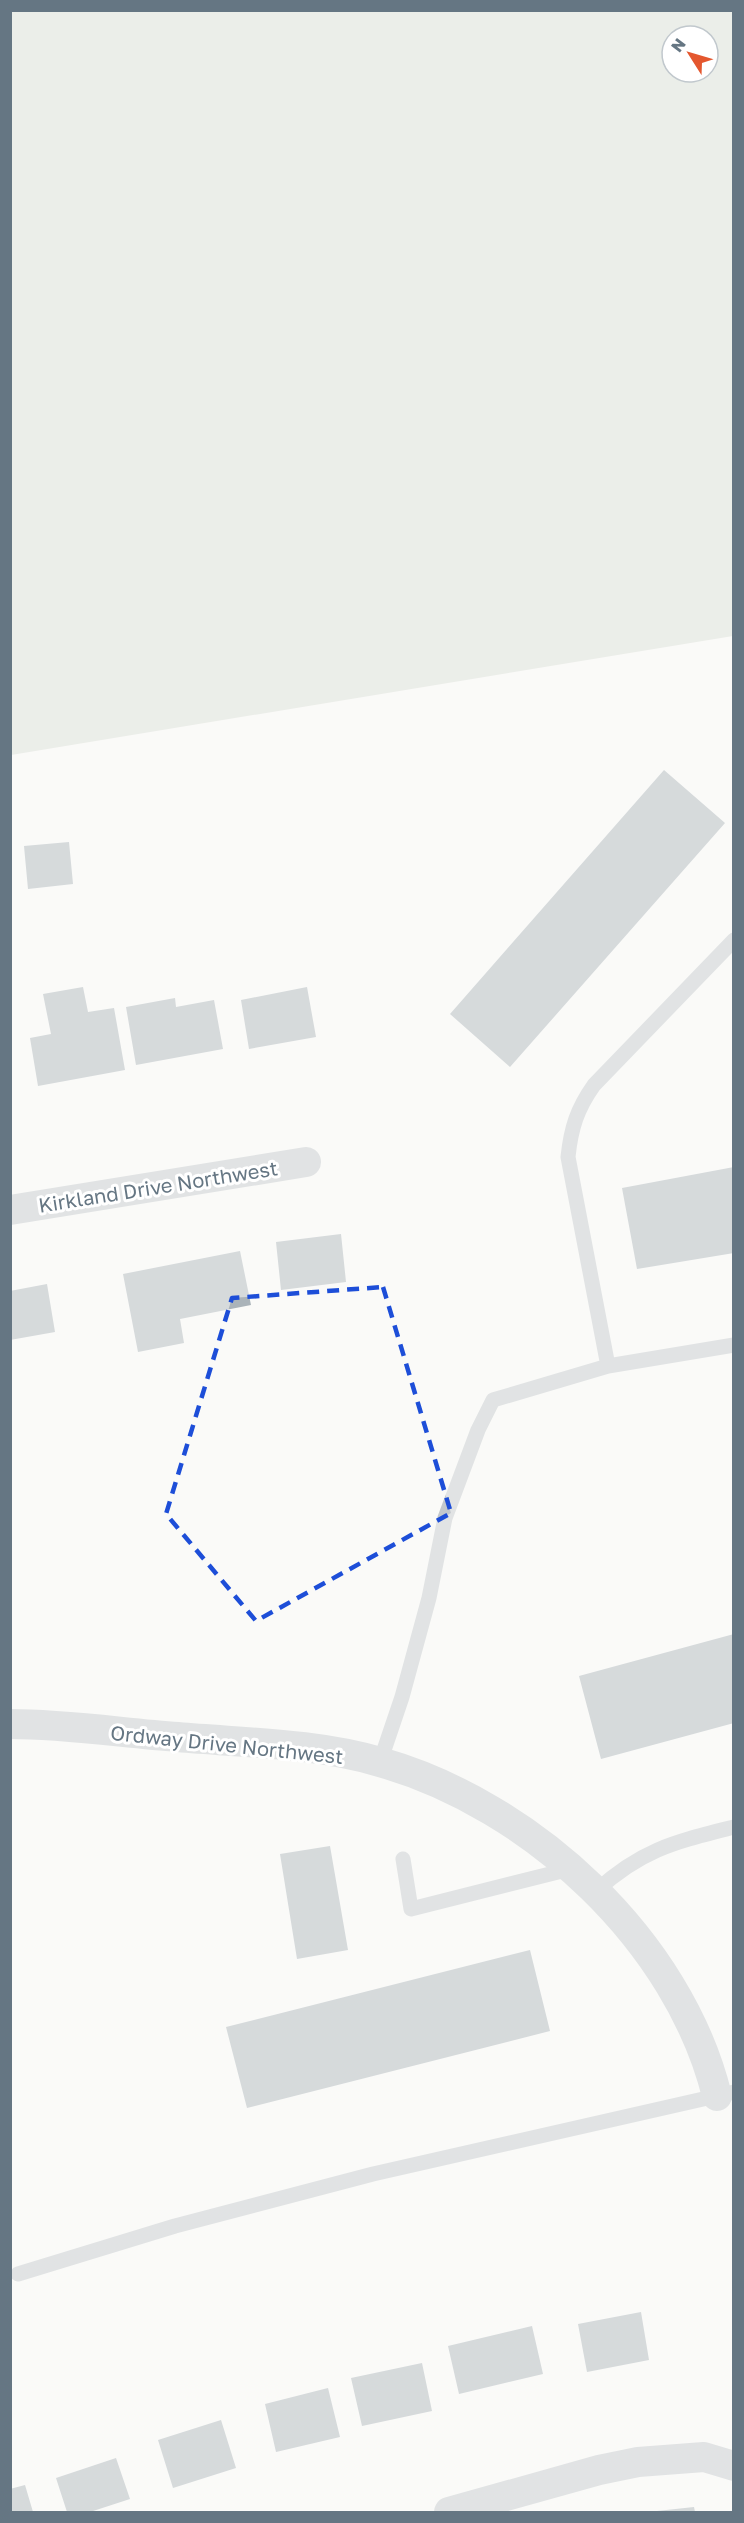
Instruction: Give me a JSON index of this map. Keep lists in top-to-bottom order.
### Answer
{
  "streets": {
    "street": ["Kirkland Drive Northwest", "Ordway Drive Northwest"]
  },
  "north": "top left"
}
